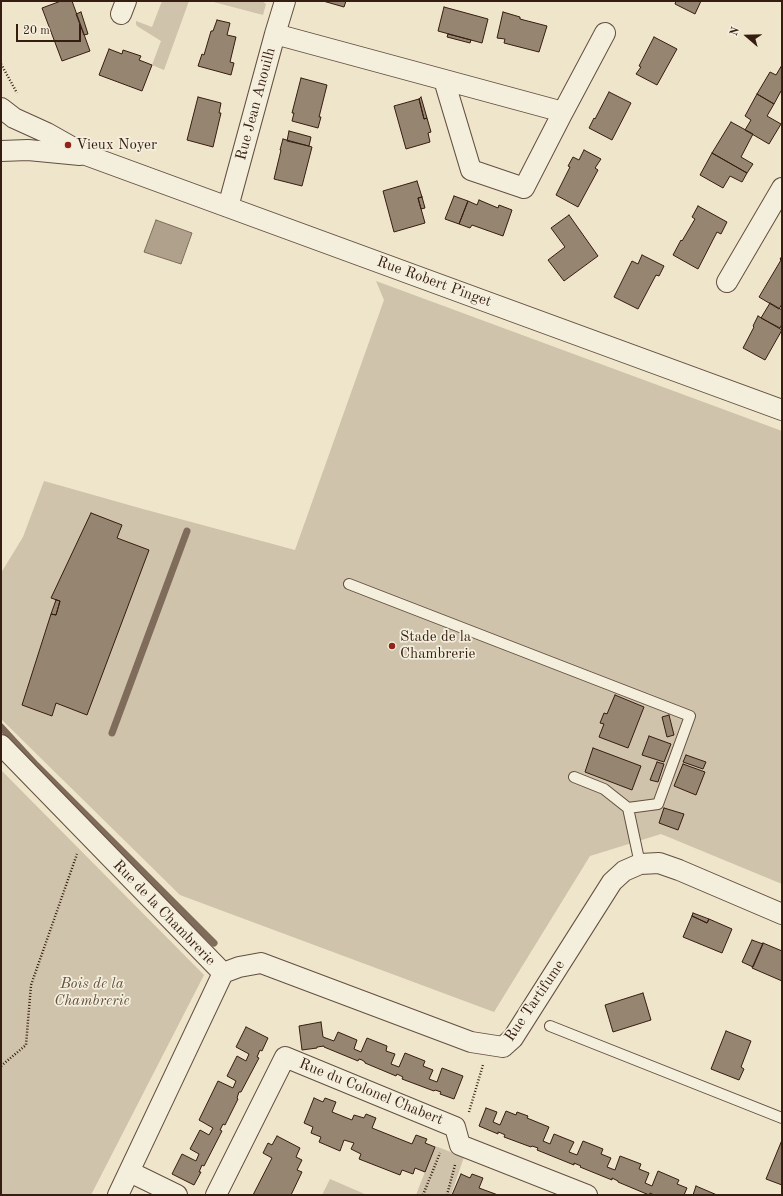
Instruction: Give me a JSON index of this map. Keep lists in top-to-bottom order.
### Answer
{
  "streets": {
    "street": [
      "Rue Jean Anouilh",
      "Rue Robert Pinget",
      "Rue de la Chambrerie",
      "Rue Tartifume",
      "Rue du Colonel Chabert"
    ]
  },
  "crossings": [
    ["Rue Jean Anouilh", "Rue Robert Pinget"],
    ["Rue de la Chambrerie", "Rue Tartifume"]
  ],
  "parks": ["Bois de la Chambrerie"],
  "places": ["Vieux Noyer", "Stade de la Chambrerie"],
  "scale_bar": "20 m",
  "north": "left"
}
